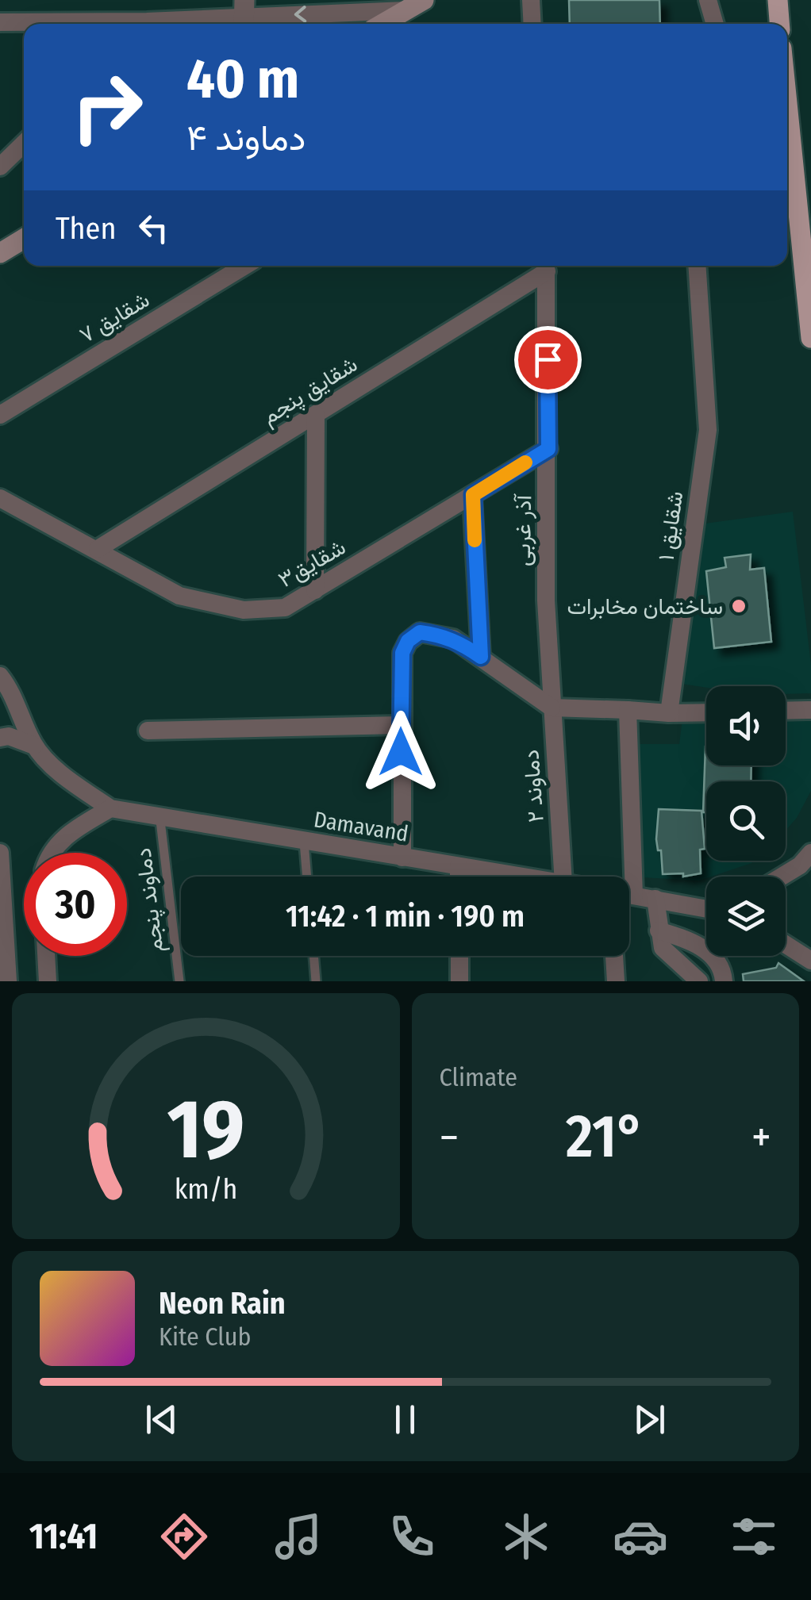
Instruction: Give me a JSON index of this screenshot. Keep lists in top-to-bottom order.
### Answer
{
  "streets": {
    "street": [
      "شقایق ۷",
      "شقایق پنجم",
      "شقایق ۱",
      "آذر غربی",
      "شقایق۳",
      "دماوند ۲",
      "Damavand"
    ],
    "lane": ["دماوند پنجم"]
  },
  "crossings": [
    ["شقایق پنجم", "آذر غربی"],
    ["شقایق پنجم", "شقایق۳"],
    ["آذر غربی", "شقایق۳"],
    ["آذر غربی", "دماوند ۲"],
    ["Damavand", "دماوند پنجم"]
  ],
  "places": ["ساختمان مخابرات"],
  "page": {
    "turn": ["40 m", "دماوند ۴"],
    "then": "Then",
    "limit": "30",
    "trip": "11:42 · 1 min · 190 m",
    "tile": "Climate",
    "heat": ["−", "21°", "+"],
    "song": ["Neon Rain", "Kite Club"],
    "tabs": "11:41",
    "gauge": ["19", "km/h"]
  }
}
